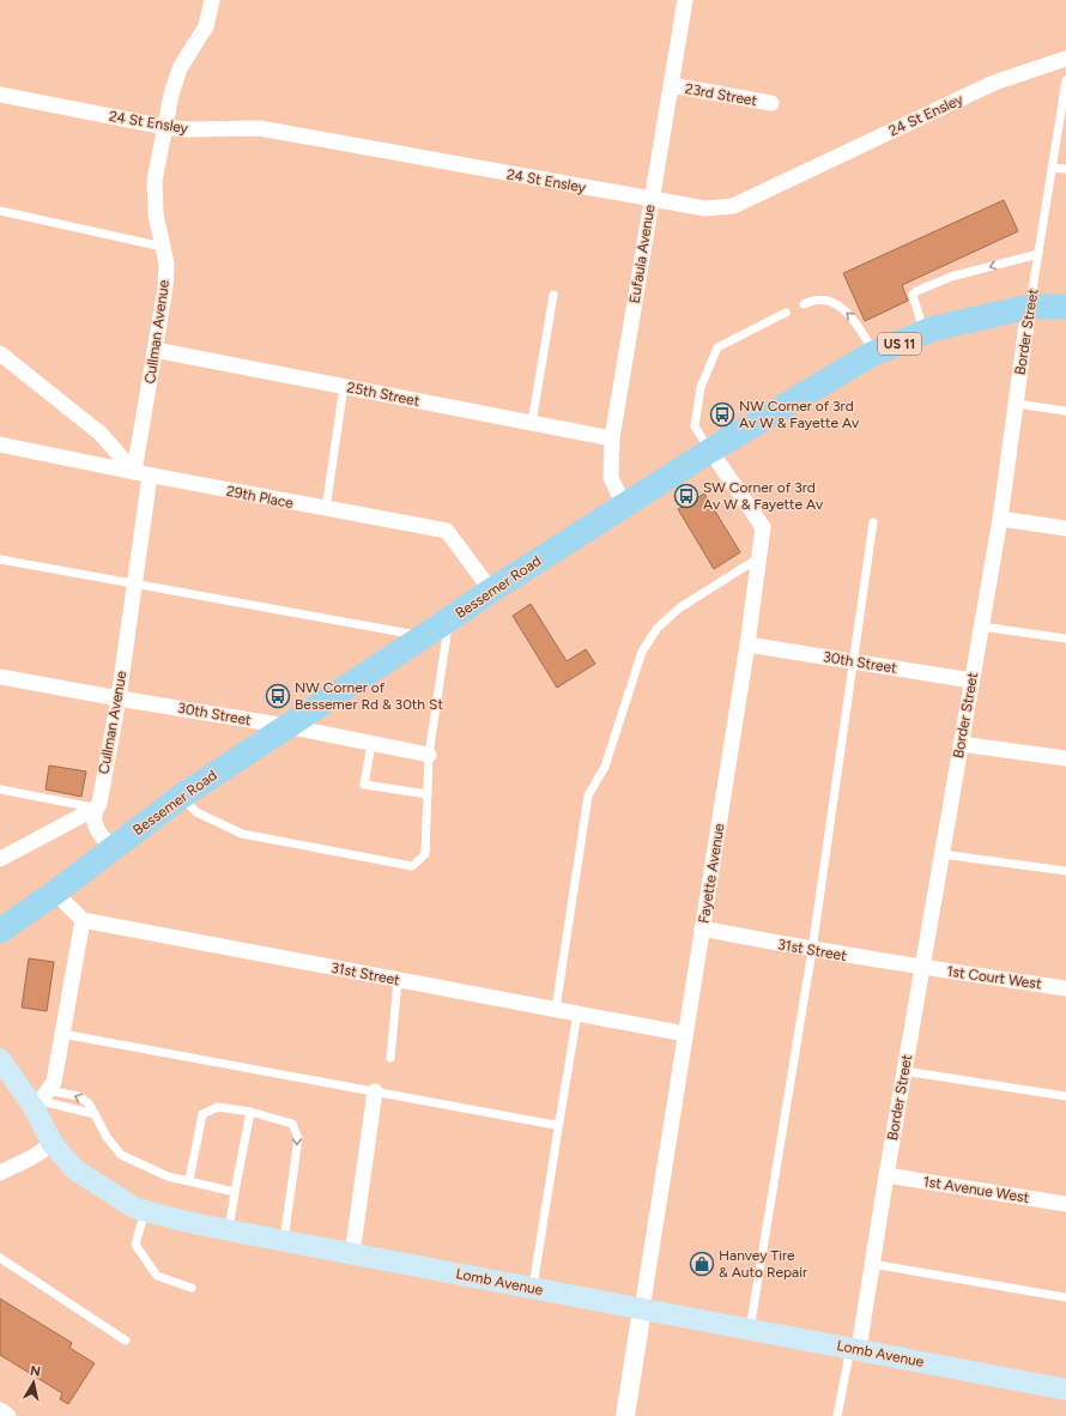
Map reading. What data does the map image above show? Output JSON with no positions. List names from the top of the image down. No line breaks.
{"streets":{"main road":["US 11","Bessemer Road","Lomb Avenue"],"street":["23rd Street","24 St Ensley","Eufaula Avenue","Cullman Avenue","Border Street","25th Street","29th Place","30th Street","Fayette Avenue","31st Street","1st Court West","1st Avenue West"]},"crossings":[["23rd Street","Eufaula Avenue"],["24 St Ensley","Eufaula Avenue"],["24 St Ensley","Cullman Avenue"],["Eufaula Avenue","25th Street"],["Eufaula Avenue","Bessemer Road"],["Cullman Avenue","25th Street"],["Cullman Avenue","29th Place"],["Cullman Avenue","Bessemer Road"],["Cullman Avenue","30th Street"],["Border Street","US 11"],["Border Street","Bessemer Road"],["Border Street","30th Street"],["Border Street","31st Street"],["Border Street","1st Court West"],["Border Street","1st Avenue West"],["Border Street","Lomb Avenue"],["US 11","Bessemer Road"],["29th Place","Bessemer Road"],["Bessemer Road","30th Street"],["Bessemer Road","Fayette Avenue"],["30th Street","Fayette Avenue"],["Fayette Avenue","31st Street"],["Fayette Avenue","Lomb Avenue"],["31st Street","1st Court West"]],"places":{"bus stop":["NW Corner of 3rd Av W & Fayette Av","SW Corner of 3rd Av W & Fayette Av","NW Corner of Bessemer Rd & 30th St"],"shop":["Hanvey Tire & Auto Repair"]},"north":"top"}
